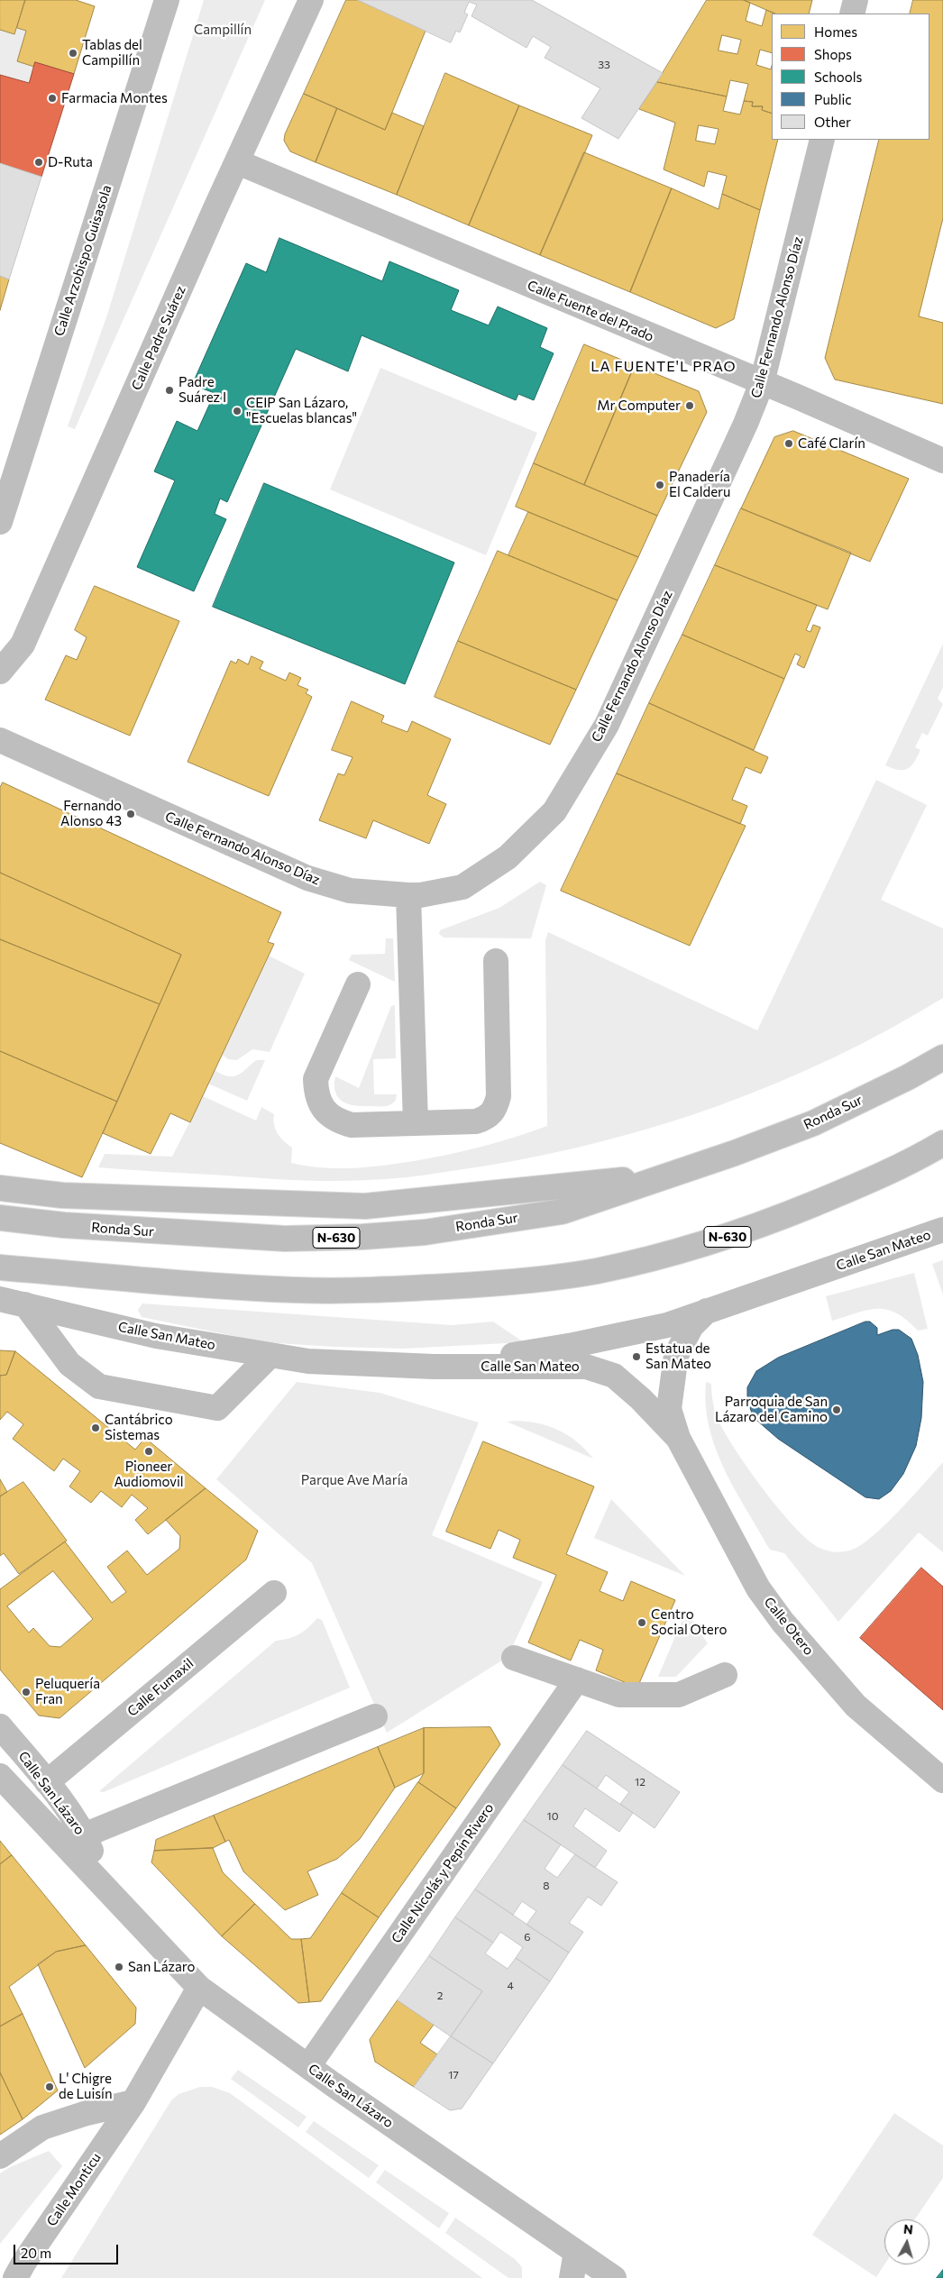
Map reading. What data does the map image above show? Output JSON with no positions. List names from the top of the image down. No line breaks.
{"streets":{"main road":["Calle Arzobispo Guisasola","Calle Fuente del Prado","Calle Fernando Alonso Díaz","Calle Padre Suárez","Ronda Sur","N-630","Calle San Mateo","Calle Otero","Calle Fumaxil","Calle San Lázaro","Calle Nicolás y Pepín Rivero","Calle Monticu"]},"crossings":[["Calle Fuente del Prado","Calle Fernando Alonso Díaz"],["Calle Fuente del Prado","Calle Padre Suárez"],["Calle San Mateo","Calle Otero"],["Calle Fumaxil","Calle San Lázaro"],["Calle San Lázaro","Calle Nicolás y Pepín Rivero"],["Calle San Lázaro","Calle Monticu"]],"districts":["LA FUENTE'L PRAO"],"parks":["Campillín","Parque Ave María"],"places":["Tablas del Campillín","Farmacia Montes","D-Ruta","Padre Suárez I","Mr Computer","CEIP San Lázaro, \"Escuelas blancas\"","Café Clarín","Panadería El Calderu","Fernando Alonso 43","Estatua de San Mateo","Parroquia de San Lázaro del Camino","Cantábrico Sistemas","Pioneer Audiomovil","Centro Social Otero","Peluquería Fran","San Lázaro","L' Chigre de Luisín"],"house_numbers":["33","12","10","8","6","4","2","17"],"legend":["Homes","Shops","Schools","Public","Other"],"scale_bar":"20 m","north":"top"}
